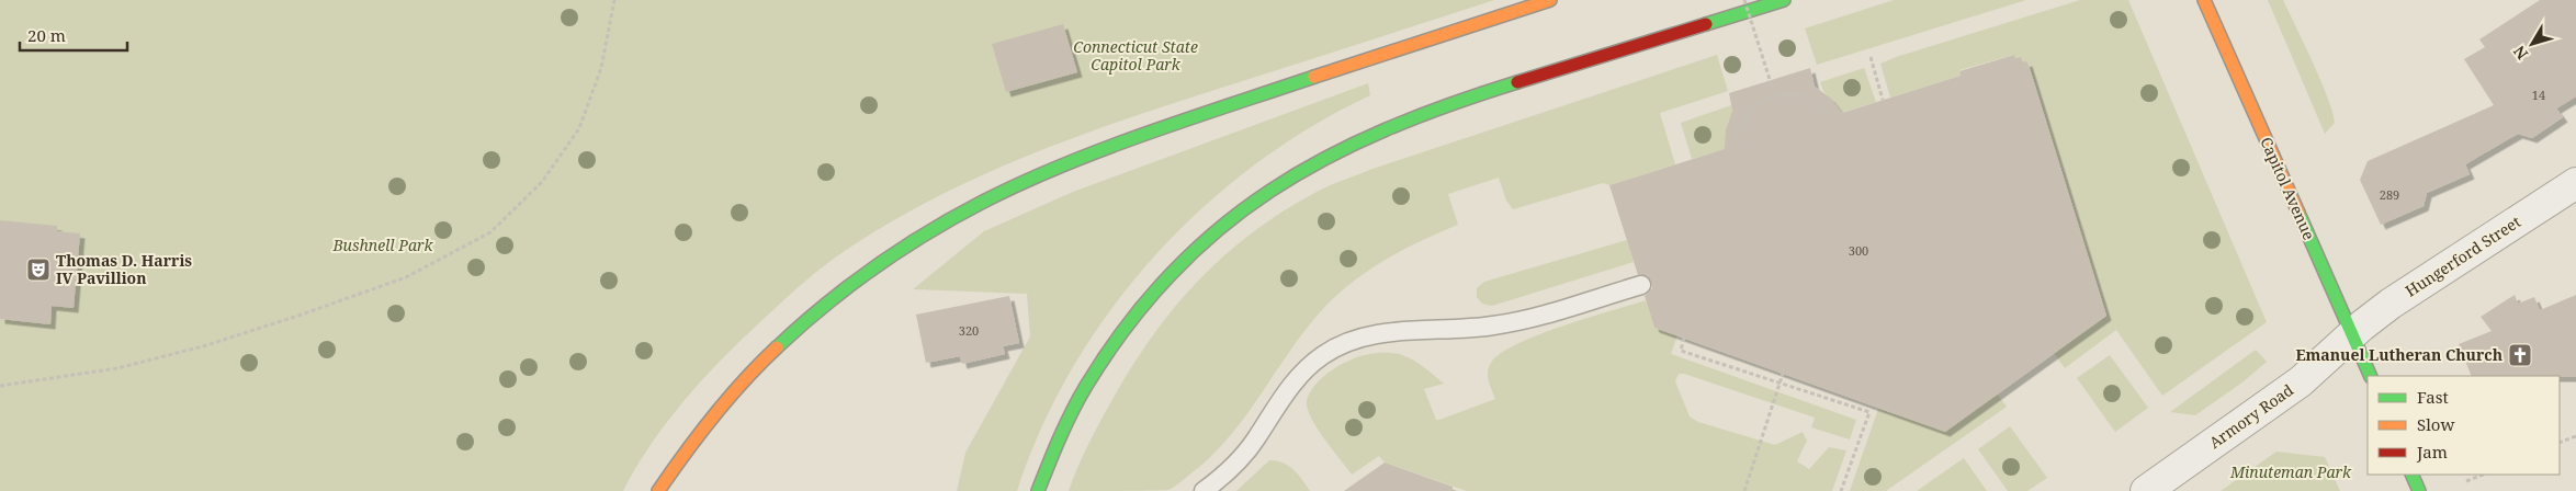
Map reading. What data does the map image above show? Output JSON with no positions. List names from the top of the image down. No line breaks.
{"streets":{"main road":["Capitol Avenue"],"street":["Hungerford Street","Armory Road"]},"crossings":[["Capitol Avenue","Hungerford Street"],["Capitol Avenue","Armory Road"],["Hungerford Street","Armory Road"]],"parks":["Connecticut State Capitol Park","Bushnell Park","Minuteman Park"],"places":{"theatre":["Thomas D. Harris IV Pavillion"],"church":["Emanuel Lutheran Church"]},"house_numbers":["14","289","300","320"],"legend":["Fast","Slow","Jam"],"scale_bar":"20 m","north":"bottom left"}
